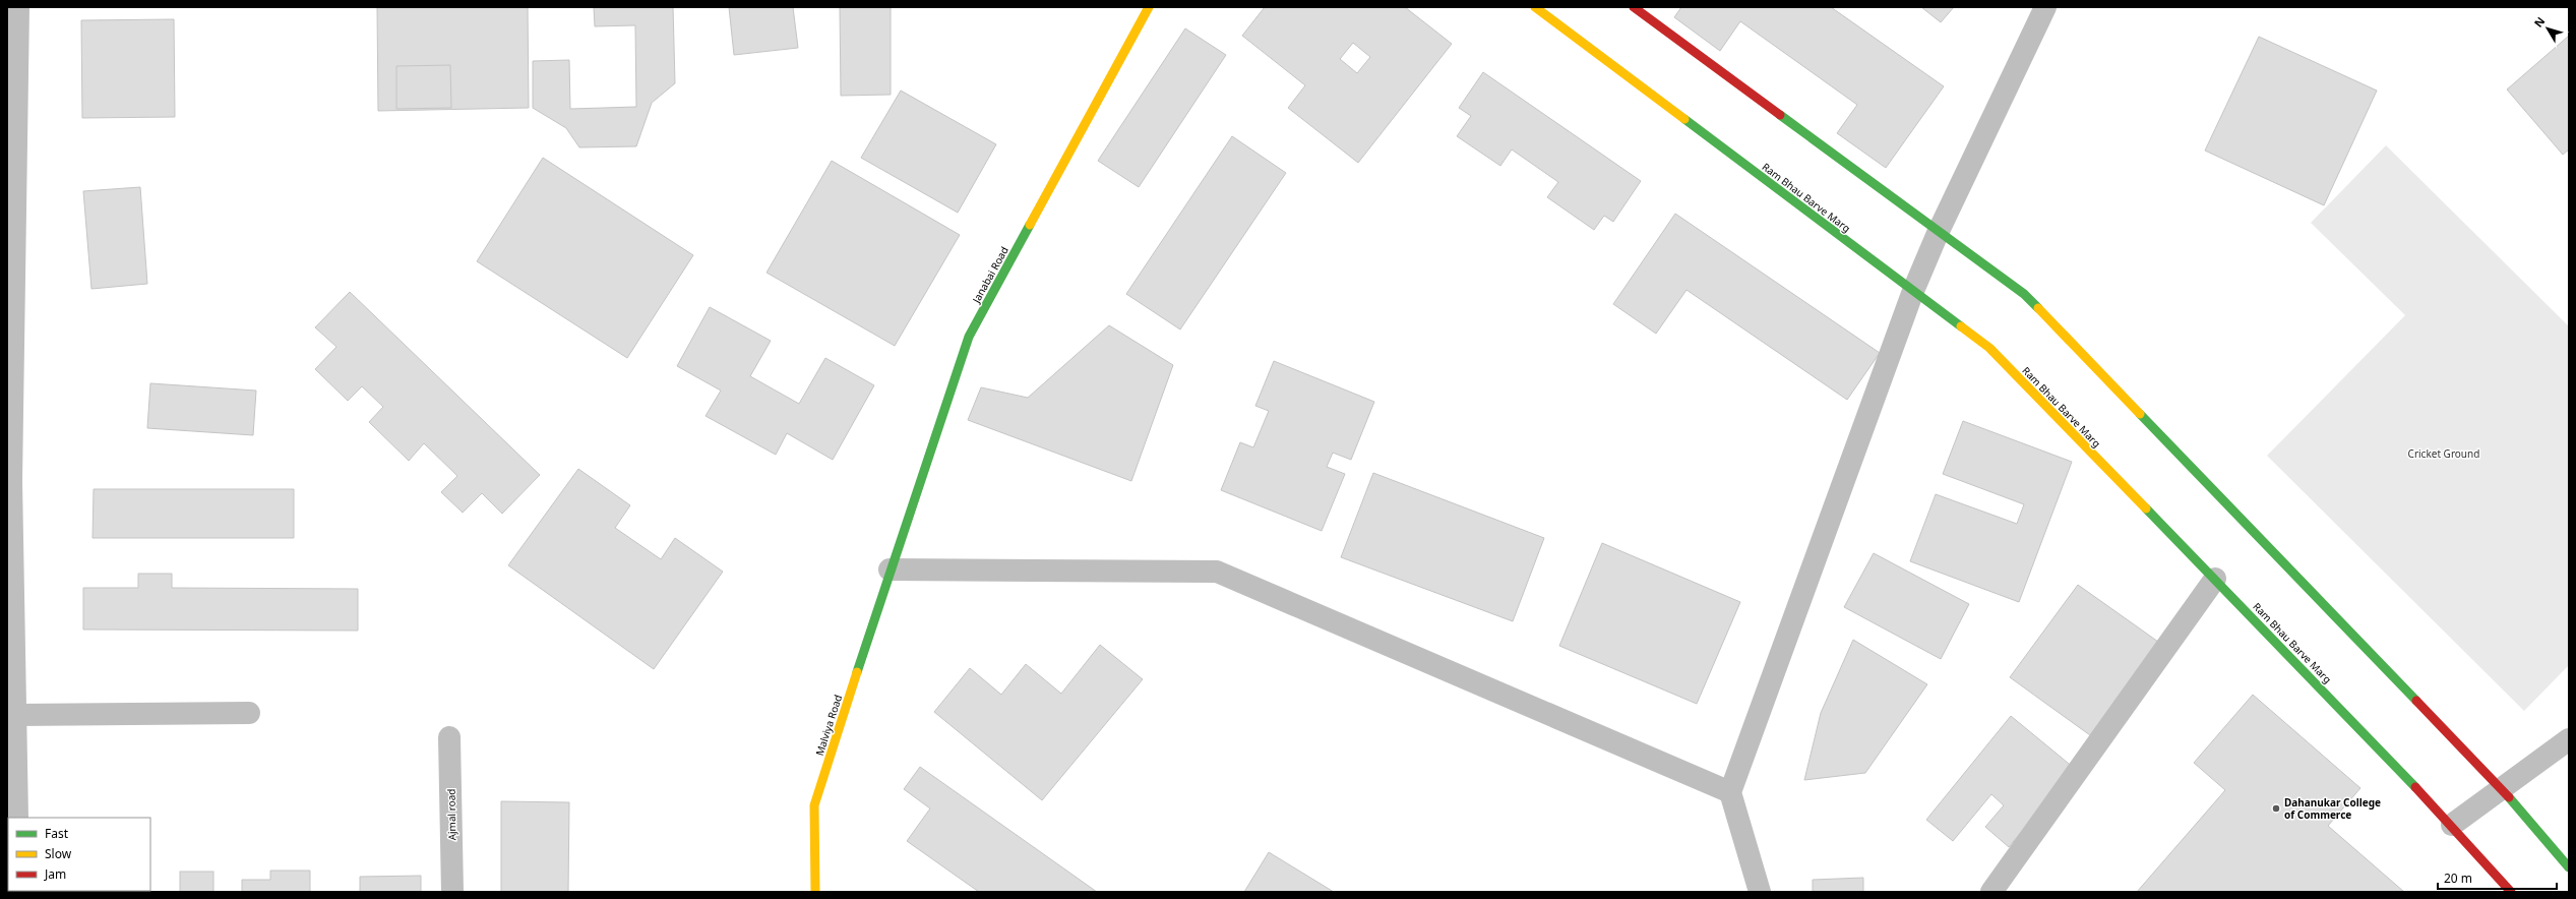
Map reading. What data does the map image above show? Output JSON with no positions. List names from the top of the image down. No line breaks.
{"streets":{"street":["Ram Bhau Barve Marg","Janabai Road","Malviya Road","Ajmal road"]},"crossings":[["Janabai Road","Malviya Road"]],"parks":["Cricket Ground"],"places":["Dahanukar College of Commerce"],"legend":["Fast","Slow","Jam"],"scale_bar":"20 m","north":"top left"}
